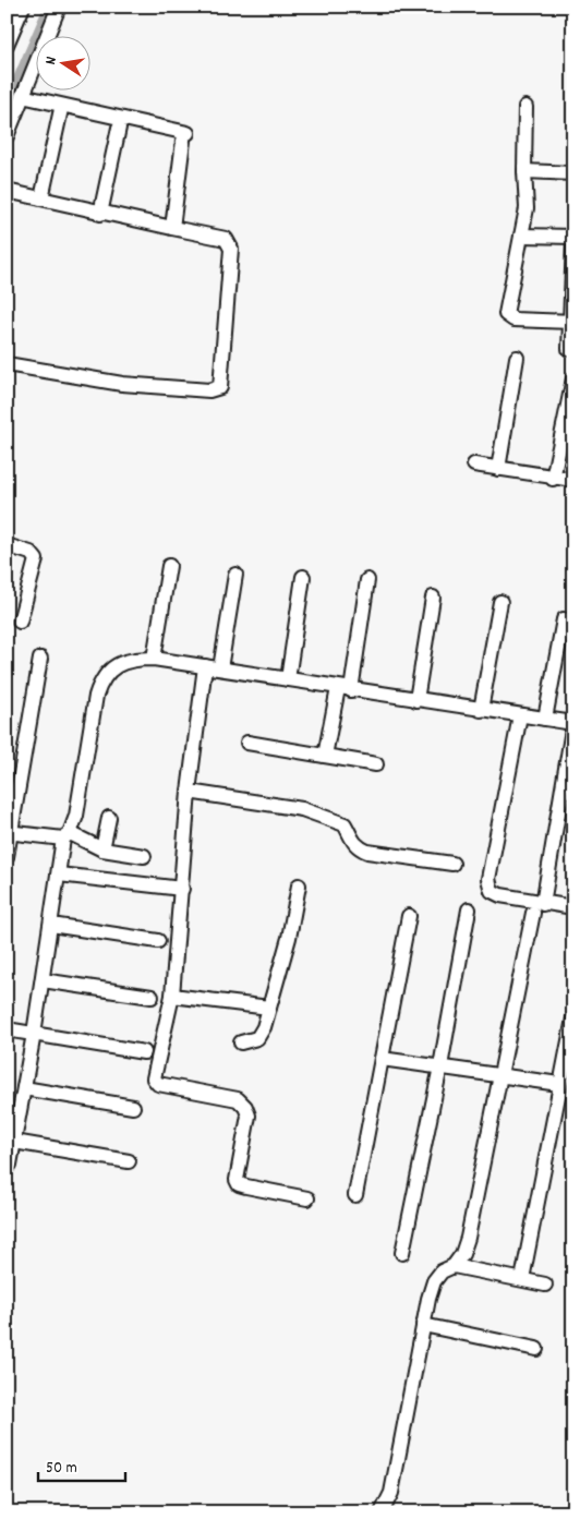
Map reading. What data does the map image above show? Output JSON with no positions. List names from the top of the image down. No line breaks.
{"scale_bar":"50 m","north":"left"}
